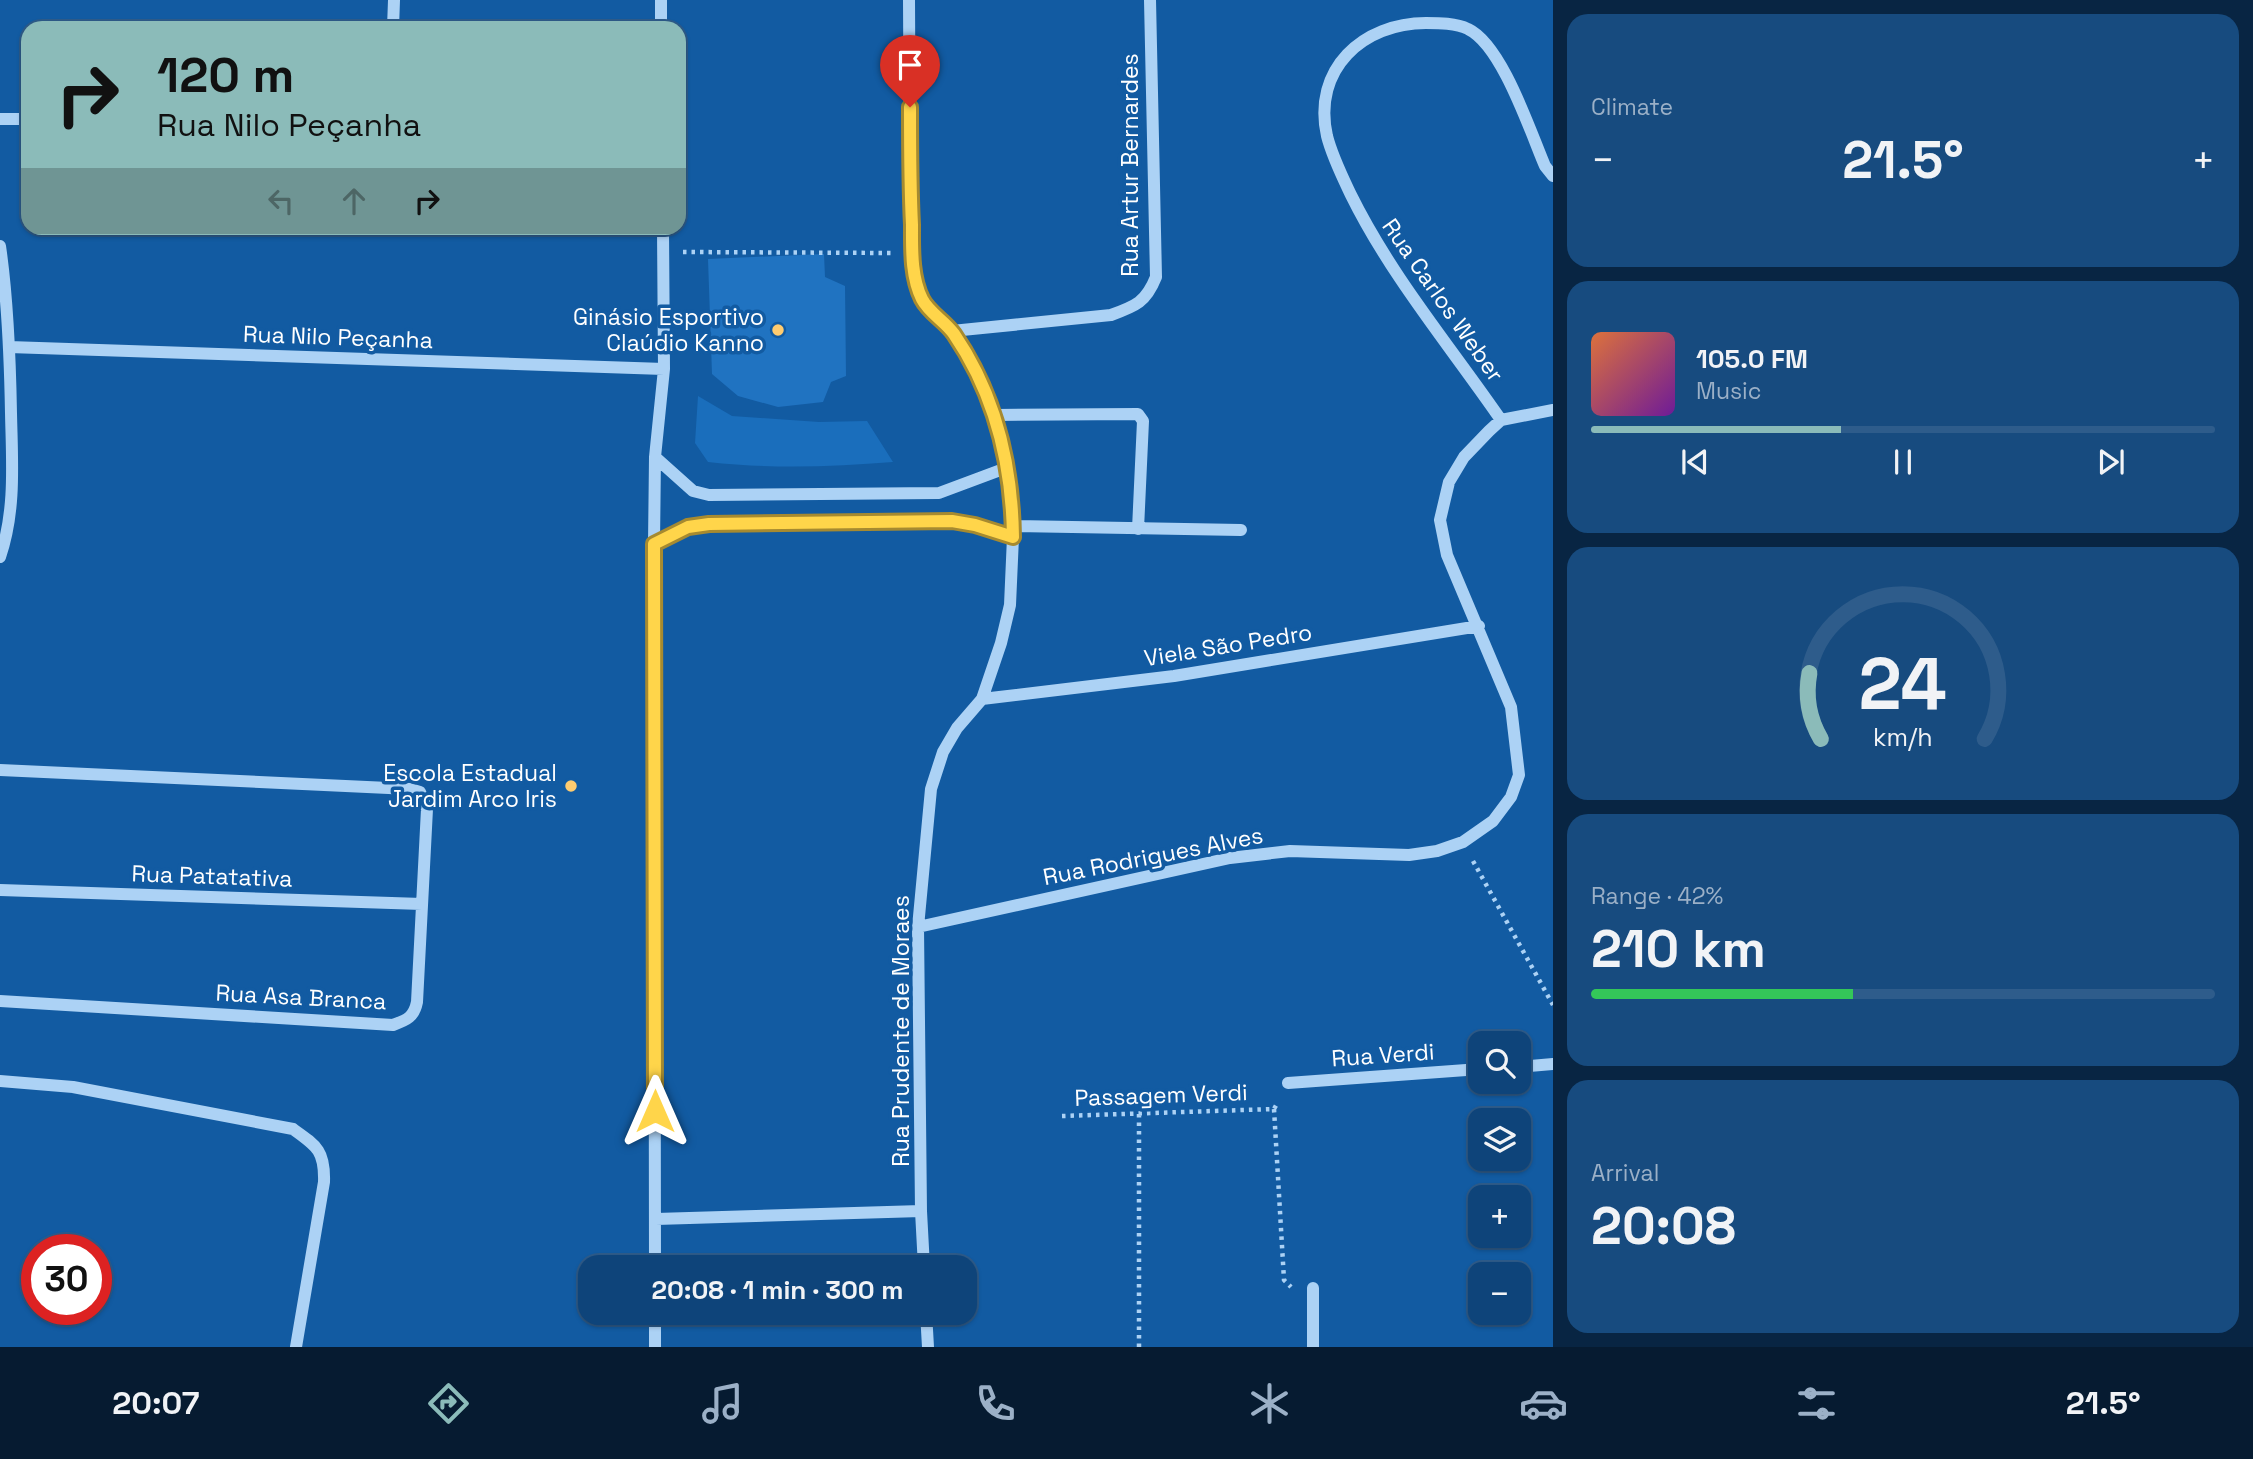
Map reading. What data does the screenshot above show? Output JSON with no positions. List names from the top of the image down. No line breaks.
{"streets":{"street":["Rua Artur Bernardes","Rua Carlos Weber","Rua Nilo Peçanha","Viela São Pedro","Rua Rodrigues Alves","Rua Patatativa","Rua Asa Branca","Rua Prudente de Moraes","Rua Verdi"],"path":["Passagem Verdi"]},"crossings":[["Rua Artur Bernardes","Rua Prudente de Moraes"],["Rua Carlos Weber","Rua Rodrigues Alves"],["Viela São Pedro","Rua Rodrigues Alves"],["Viela São Pedro","Rua Prudente de Moraes"],["Rua Rodrigues Alves","Rua Prudente de Moraes"],["Rua Patatativa","Rua Asa Branca"],["Rua Verdi","Passagem Verdi"]],"places":["Ginásio Esportivo Claúdio Kanno","Escola Estadual Jardim Arco Iris"],"page":{"tile":["Climate",["Range · 42%","210 km"],["Arrival","20:08"]],"turn":["120 m","Rua Nilo Peçanha"],"heat":["−","21.5°","+"],"song":["105.0 FM","Music"],"map_buttons":["+","−"],"limit":"30","trip":"20:08 · 1 min · 300 m","tabs":["20:07","21.5°"],"gauge":["24","km/h"]}}
